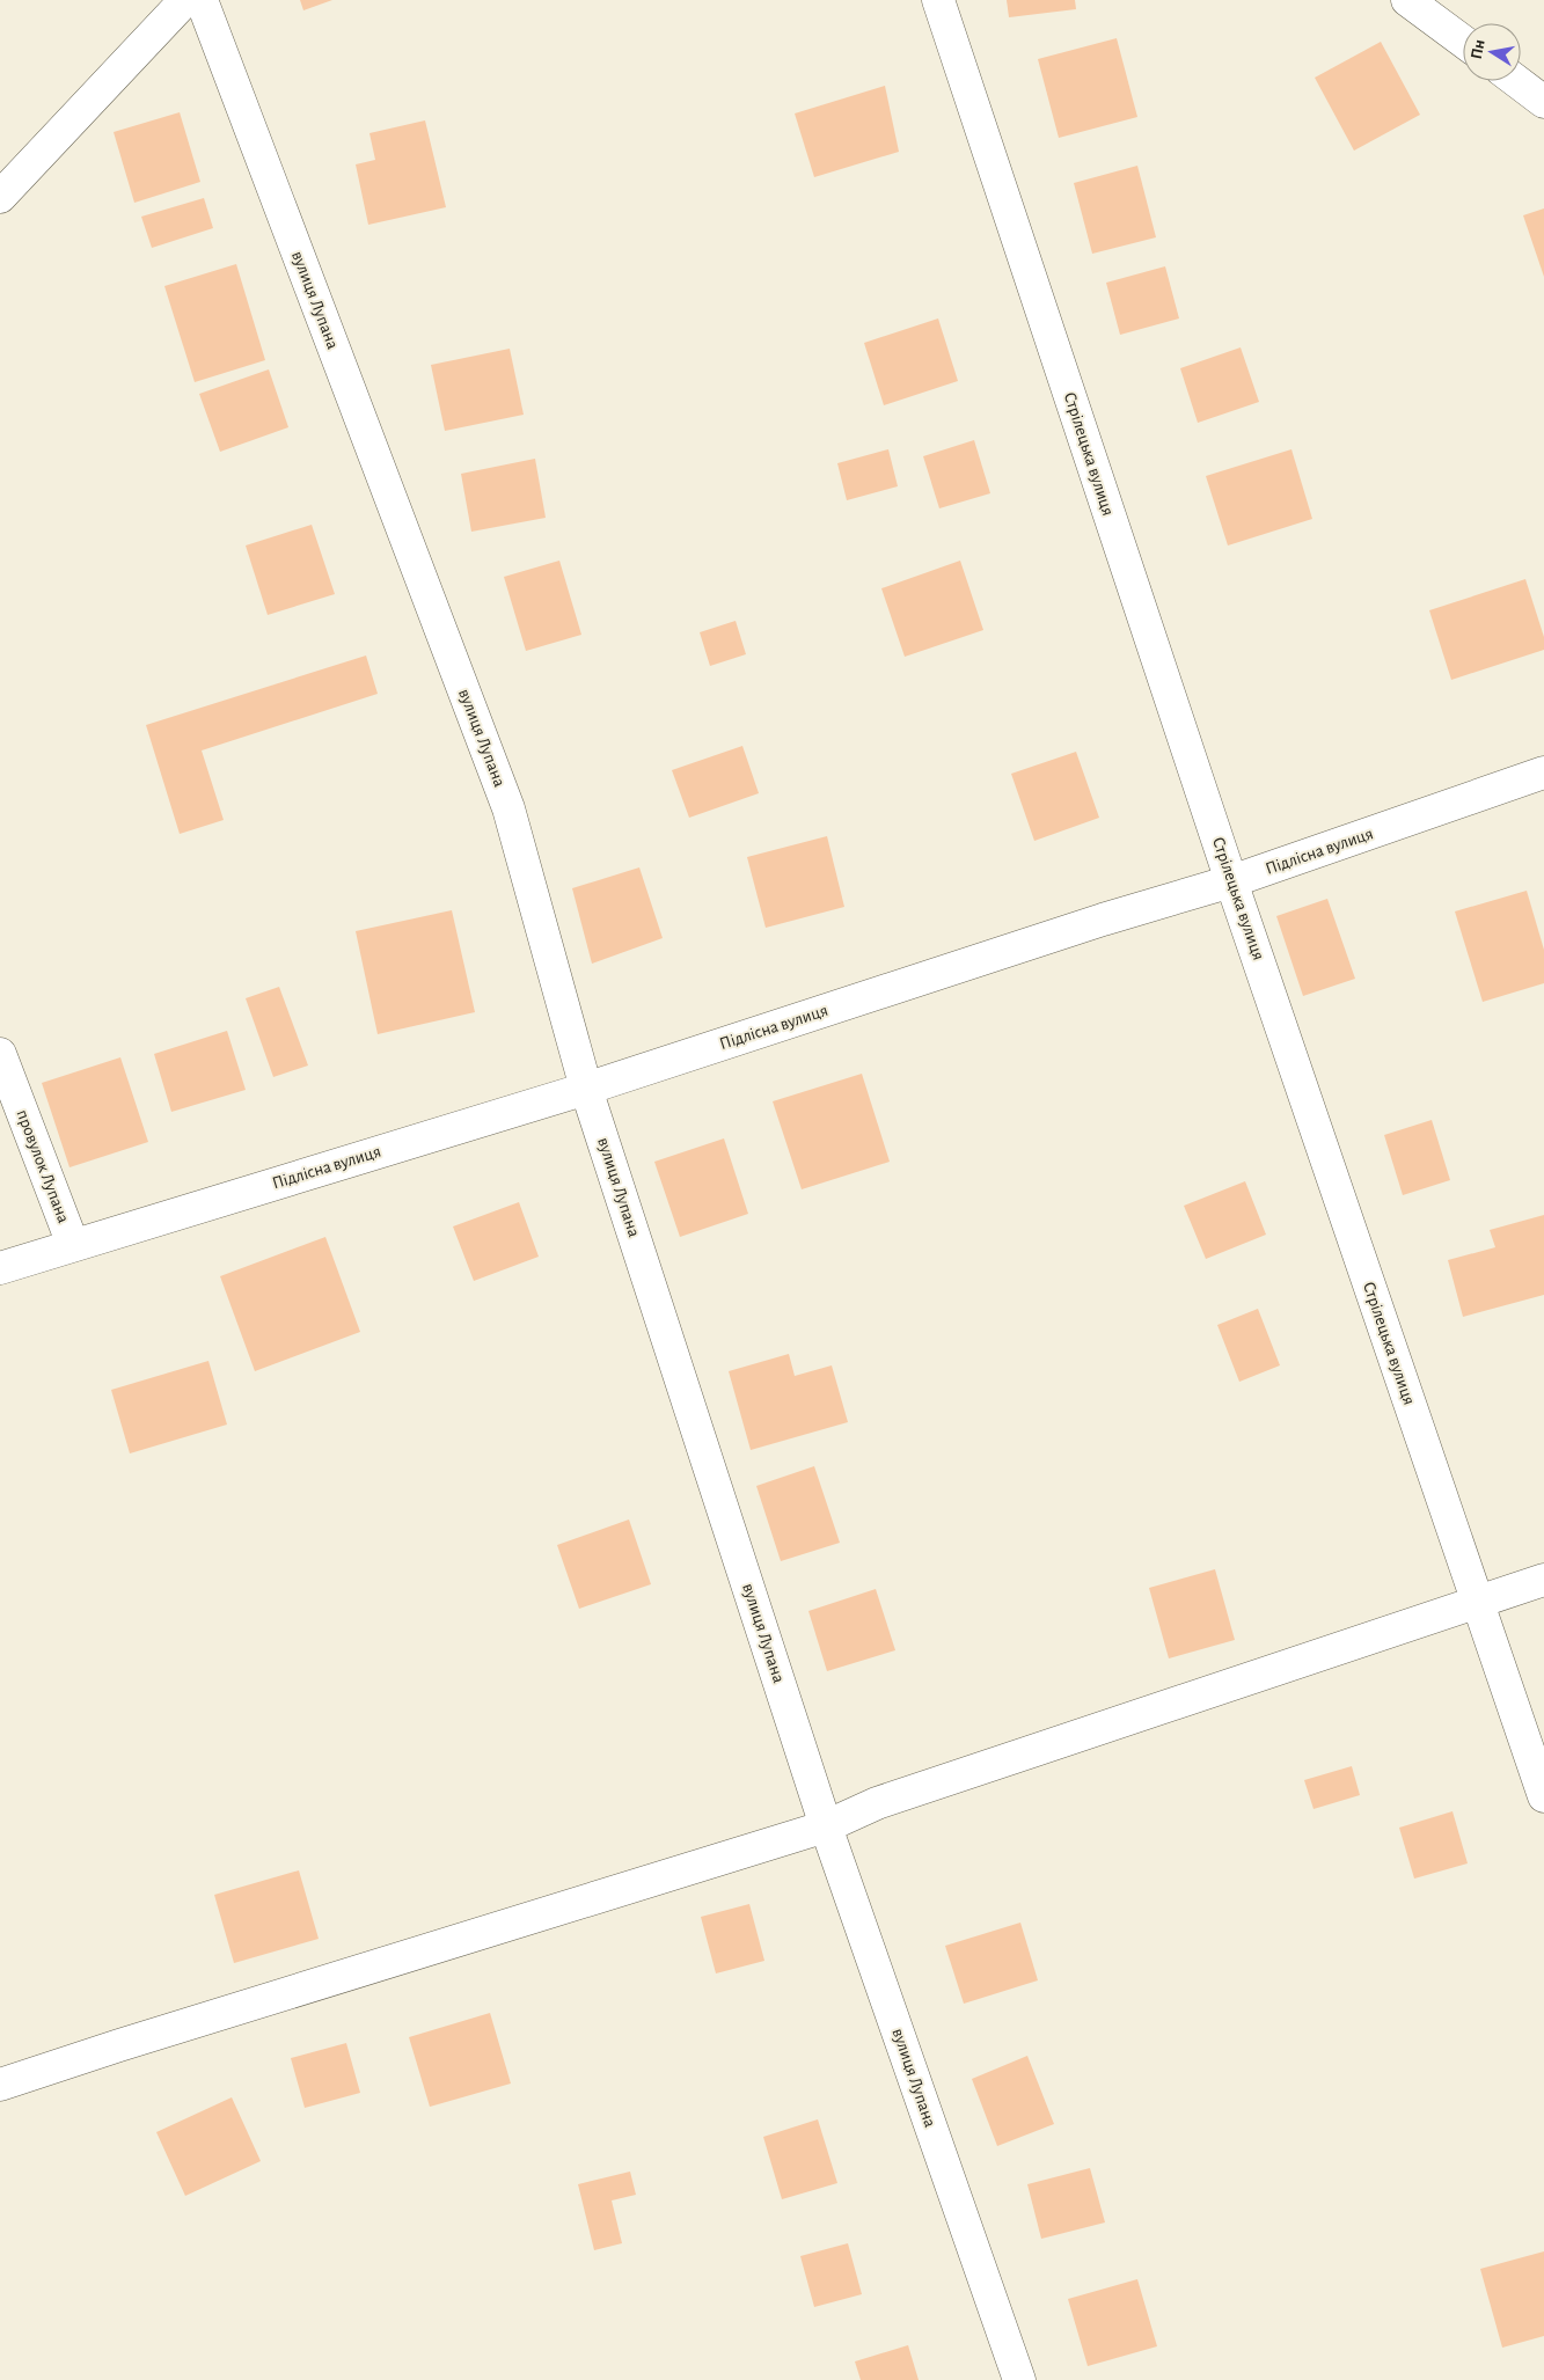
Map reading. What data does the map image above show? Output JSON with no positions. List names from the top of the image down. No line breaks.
{"streets":{"street":["вулиця Лупана","Стрілецька вулиця","Підлісна вулиця","провулок Лупана"]},"crossings":[["вулиця Лупана","Підлісна вулиця"],["Стрілецька вулиця","Підлісна вулиця"],["Підлісна вулиця","провулок Лупана"]],"north":"left"}
